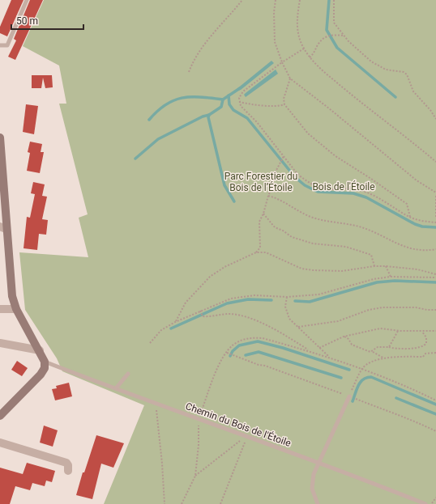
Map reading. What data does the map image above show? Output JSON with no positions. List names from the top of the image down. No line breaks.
{"streets":{"lane":["Chemin du Bois de l'Étoile"]},"parks":["Parc Forestier du Bois de l’Étoile","Bois de l'Étoile"],"scale_bar":"50 m"}
